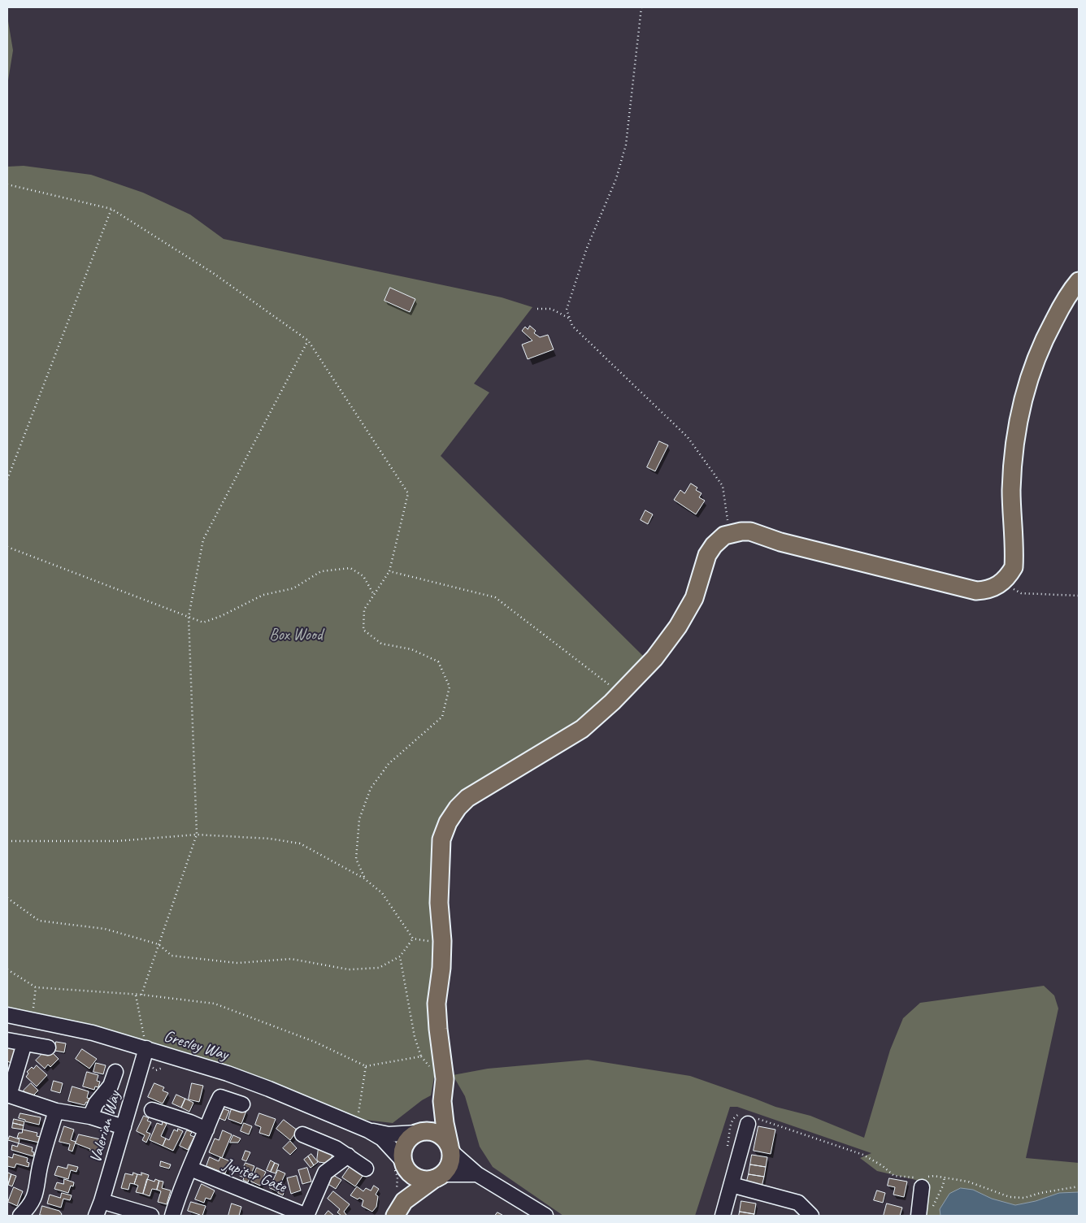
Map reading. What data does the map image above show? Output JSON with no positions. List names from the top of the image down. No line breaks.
{"streets":{"street":["Gresley Way","Valerian Way","Jupiter Gate"]},"crossings":[["Gresley Way","Valerian Way"]],"parks":["Box Wood"]}
